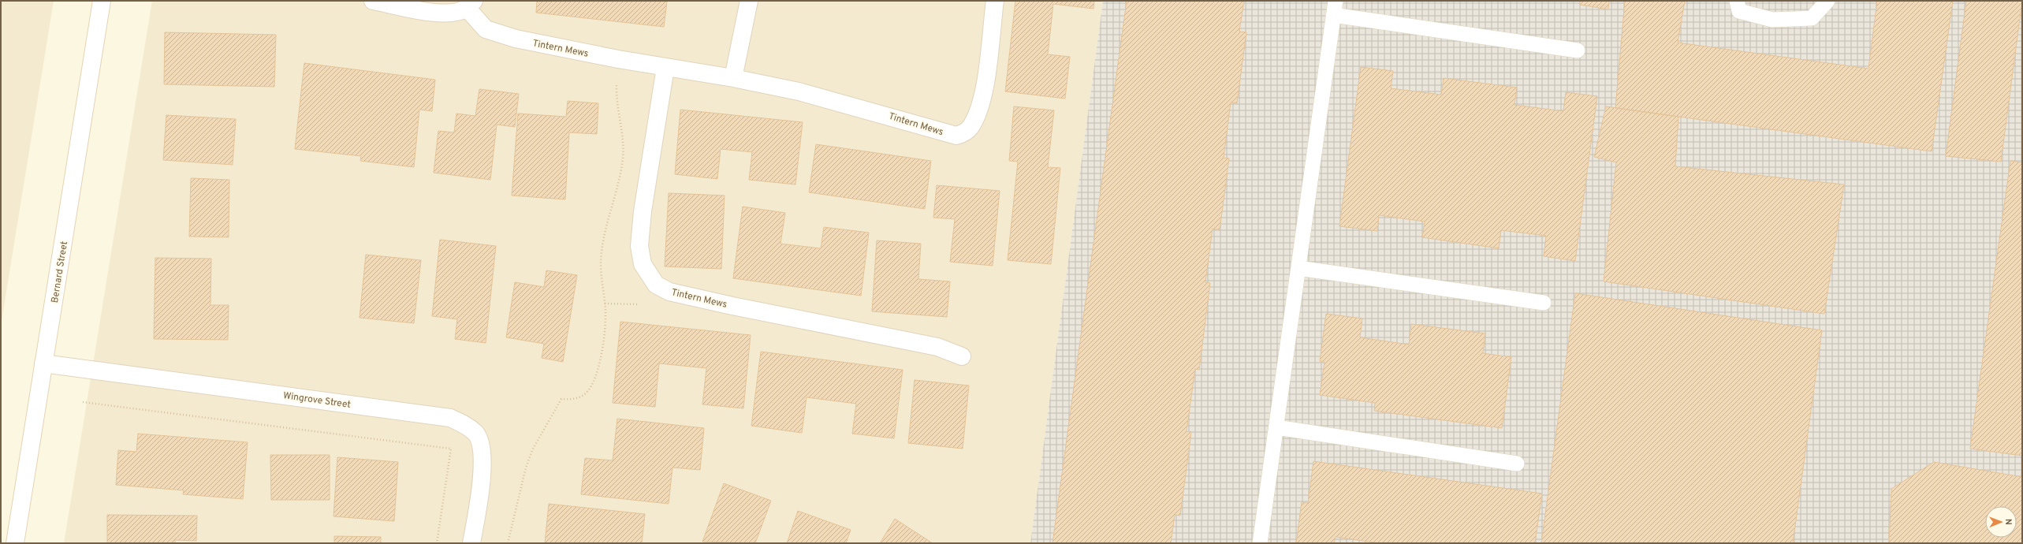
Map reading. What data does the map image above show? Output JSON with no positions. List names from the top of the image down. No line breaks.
{"streets":{"street":["Tintern Mews","Bernard Street","Wingrove Street"]},"crossings":[["Bernard Street","Wingrove Street"]],"north":"right"}
